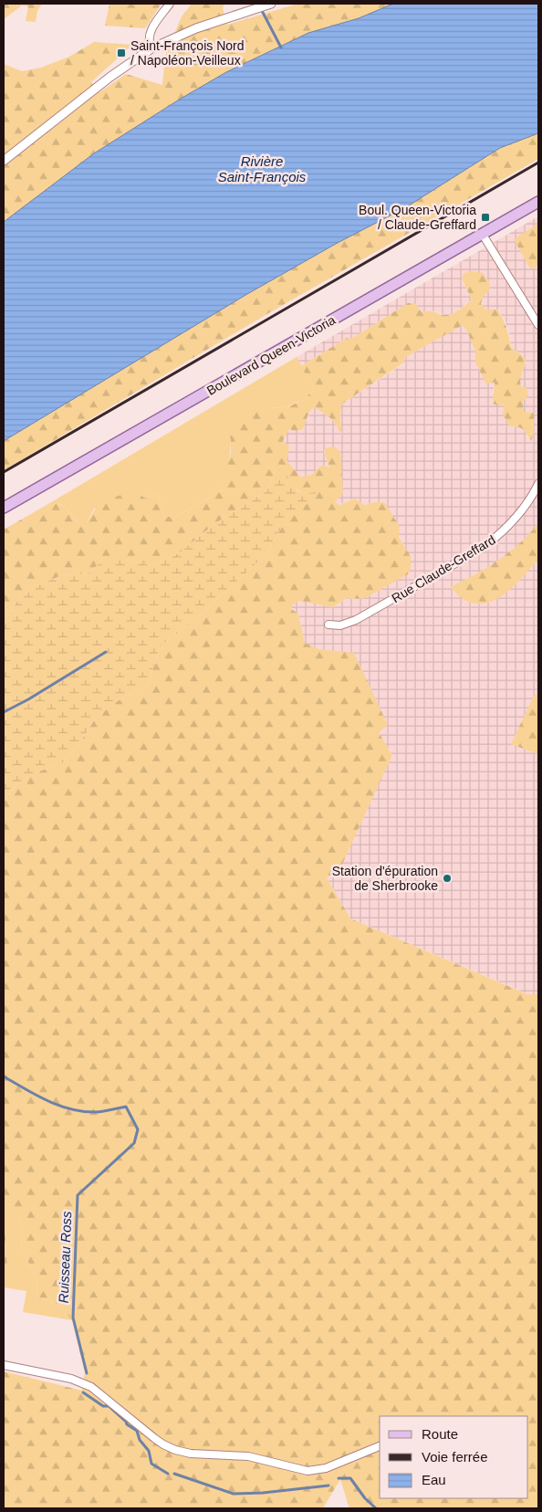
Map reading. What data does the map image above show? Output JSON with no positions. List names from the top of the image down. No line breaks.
{"streets":{"main road":["Boulevard Queen-Victoria"],"street":["Rue Claude-Greffard"]},"water":["Rivière Saint-François","Ruisseau Ross"],"places":{"transit":["Saint-François Nord / Napoléon-Veilleux","Boul. Queen-Victoria / Claude-Greffard"],"other":["Station d'épuration de Sherbrooke"]},"legend":["Route","Voie ferrée","Eau"]}
